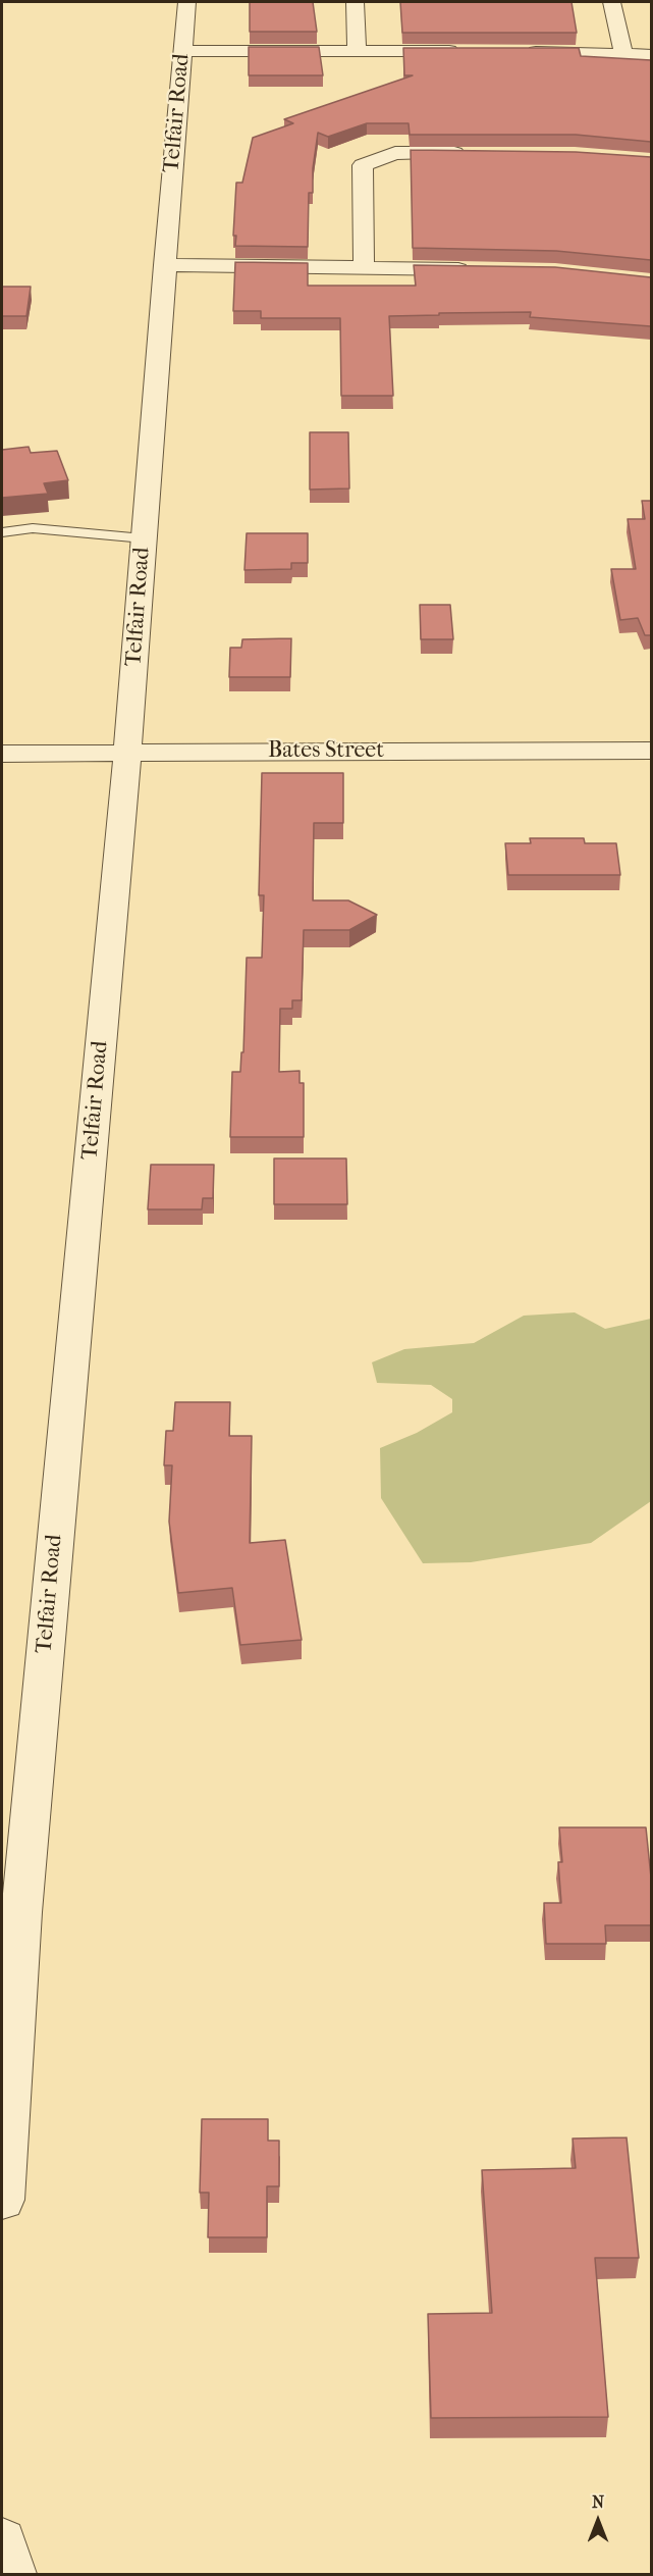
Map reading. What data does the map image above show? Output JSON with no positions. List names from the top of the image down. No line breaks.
{"streets":{"street":["Telfair Road","Bates Street"]},"crossings":[["Telfair Road","Bates Street"]],"north":"top"}
